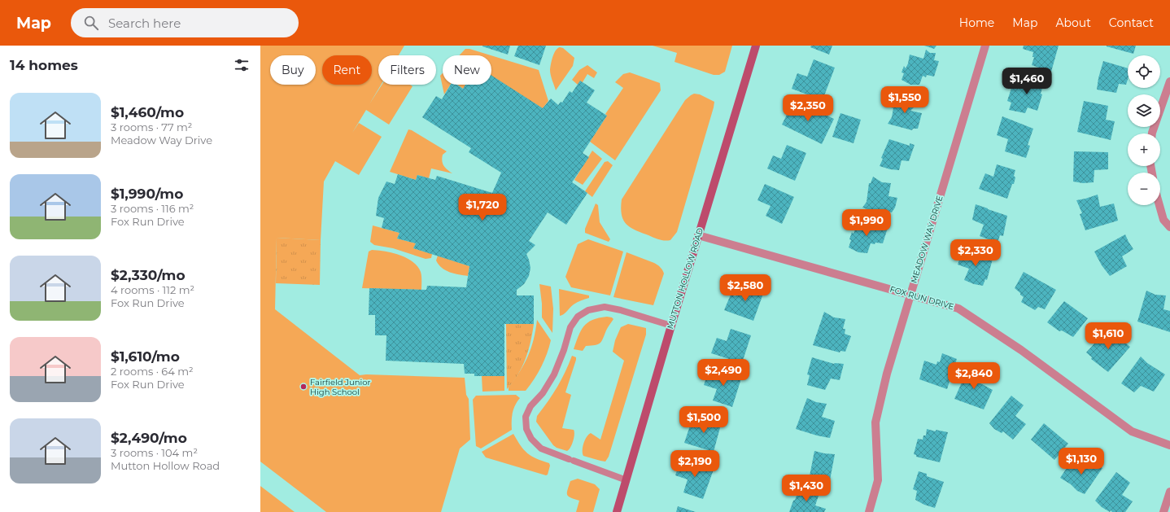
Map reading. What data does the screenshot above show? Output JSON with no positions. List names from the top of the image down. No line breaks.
{"streets":{"street":["MEADOW WAY DRIVE","MUTTON HOLLOW ROAD","FOX RUN DRIVE"]},"crossings":[["MEADOW WAY DRIVE","FOX RUN DRIVE"],["MUTTON HOLLOW ROAD","FOX RUN DRIVE"]],"places":["Fairfield Junior High School"],"page":{"header":"Map","search":"Search here","nav":["Home","Map","About","Contact"],"heading":"14 homes","map_buttons":["+","−"],"chip":["Buy","Rent","Filters","New"],"price":["$1,460","$1,550","$2,350","$1,720","$1,990","$2,330","$2,580","$1,610","$2,490","$2,840","$1,500","$1,130","$2,190","$1,430"],"list":[{"name":"$1,460/mo","note":"3 rooms · 77 m² · Meadow Way Drive"},{"name":"$1,990/mo","note":"3 rooms · 116 m² · Fox Run Drive"},{"name":"$2,330/mo","note":"4 rooms · 112 m² · Fox Run Drive"},{"name":"$1,610/mo","note":"2 rooms · 64 m² · Fox Run Drive"},{"name":"$2,490/mo","note":"3 rooms · 104 m² · Mutton Hollow Road"}]}}
